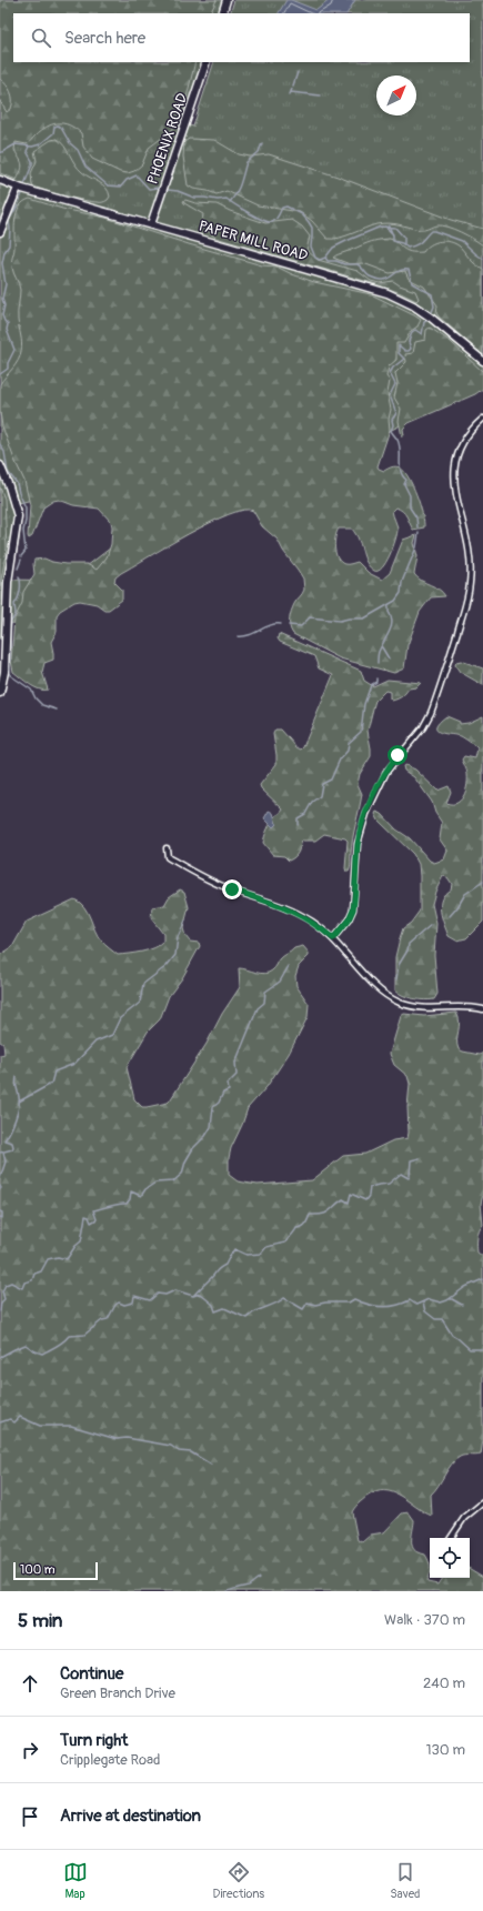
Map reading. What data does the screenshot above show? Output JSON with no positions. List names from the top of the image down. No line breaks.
{"streets":{"main road":["PHOENIX ROAD","PAPER MILL ROAD"]},"crossings":[["PHOENIX ROAD","PAPER MILL ROAD"]],"scale_bar":"100 m","north":"top right","page":{"search":"Search here","scale":"100 m","heading":["5 min","Walk · 370 m"],"list":[["Continue","Green Branch Drive","240 m"],["Turn right","Cripplegate Road","130 m"],"Arrive at destination"],"nav":["Map","Directions","Saved"]}}
